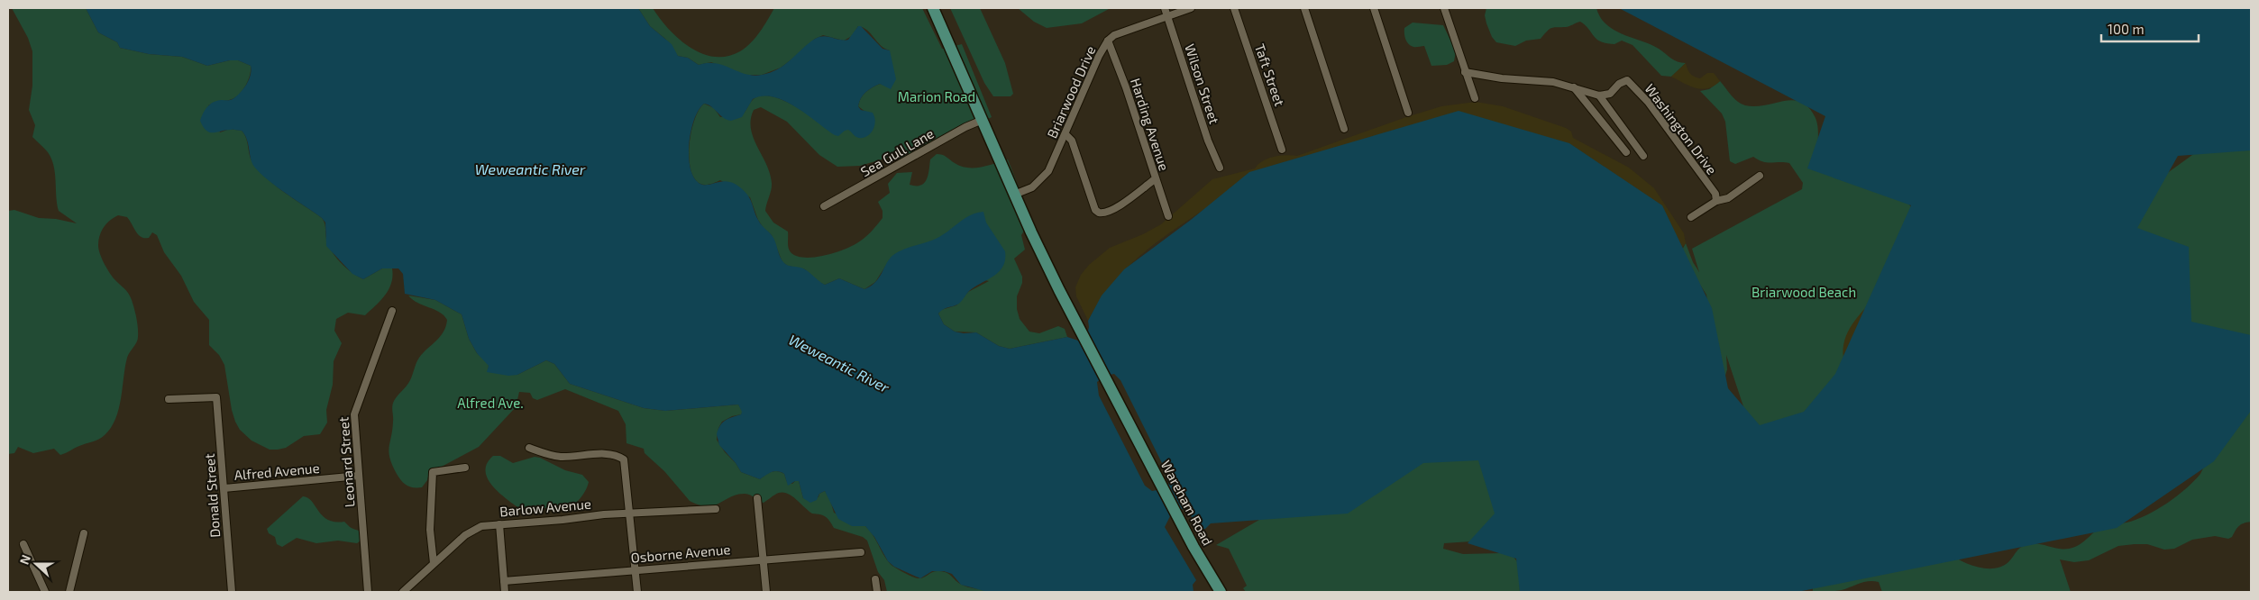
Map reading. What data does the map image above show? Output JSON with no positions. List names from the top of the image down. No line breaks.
{"streets":{"main road":["Wareham Road"],"street":["Taft Street","Wilson Street","Briarwood Drive","Harding Avenue","Washington Drive","Sea Gull Lane","Leonard Street","Alfred Avenue","Donald Street","Barlow Avenue","Osborne Avenue"]},"crossings":[["Wilson Street","Briarwood Drive"],["Briarwood Drive","Harding Avenue"],["Briarwood Drive","Wareham Road"],["Leonard Street","Alfred Avenue"],["Alfred Avenue","Donald Street"]],"water":["Weweantic River"],"parks":["Marion Road","Briarwood Beach","Alfred Ave."],"scale_bar":"100 m","north":"left"}
